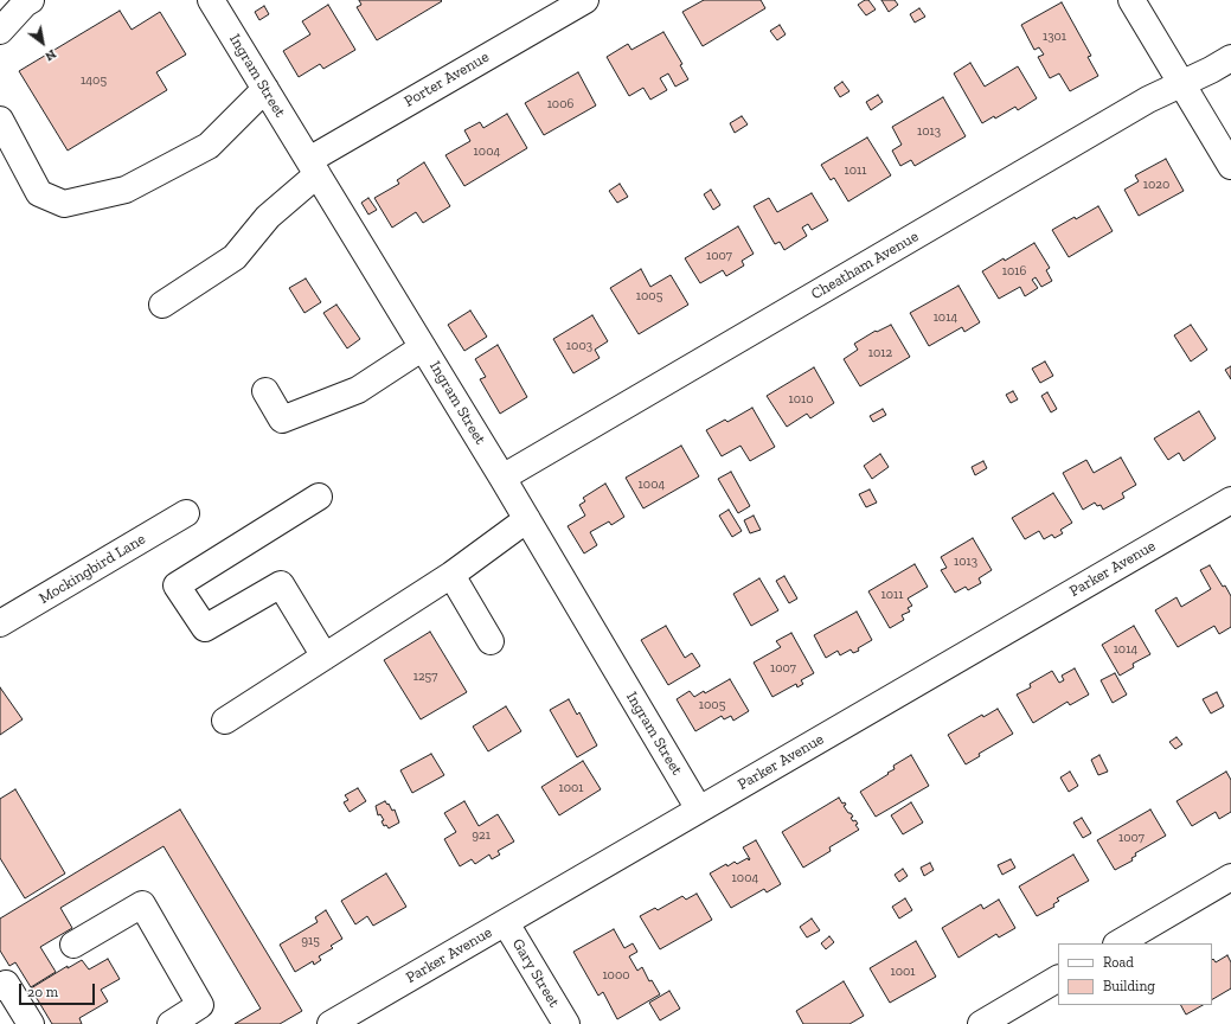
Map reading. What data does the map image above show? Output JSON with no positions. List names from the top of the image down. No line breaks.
{"streets":{"street":["Ingram Street","Porter Avenue","Cheatham Avenue","Mockingbird Lane","Parker Avenue","Gary Street"]},"crossings":[["Ingram Street","Porter Avenue"],["Ingram Street","Cheatham Avenue"],["Ingram Street","Parker Avenue"],["Parker Avenue","Gary Street"]],"house_numbers":["1301","1405","1006","1013","1004","1011","1020","1007","1016","1005","1014","1003","1012","1010","1004","1013","1011","1014","1007","1257","1005","1001","921","1007","1004","915","1001","1000"],"legend":["Road","Building"],"scale_bar":"20 m","north":"bottom right"}
